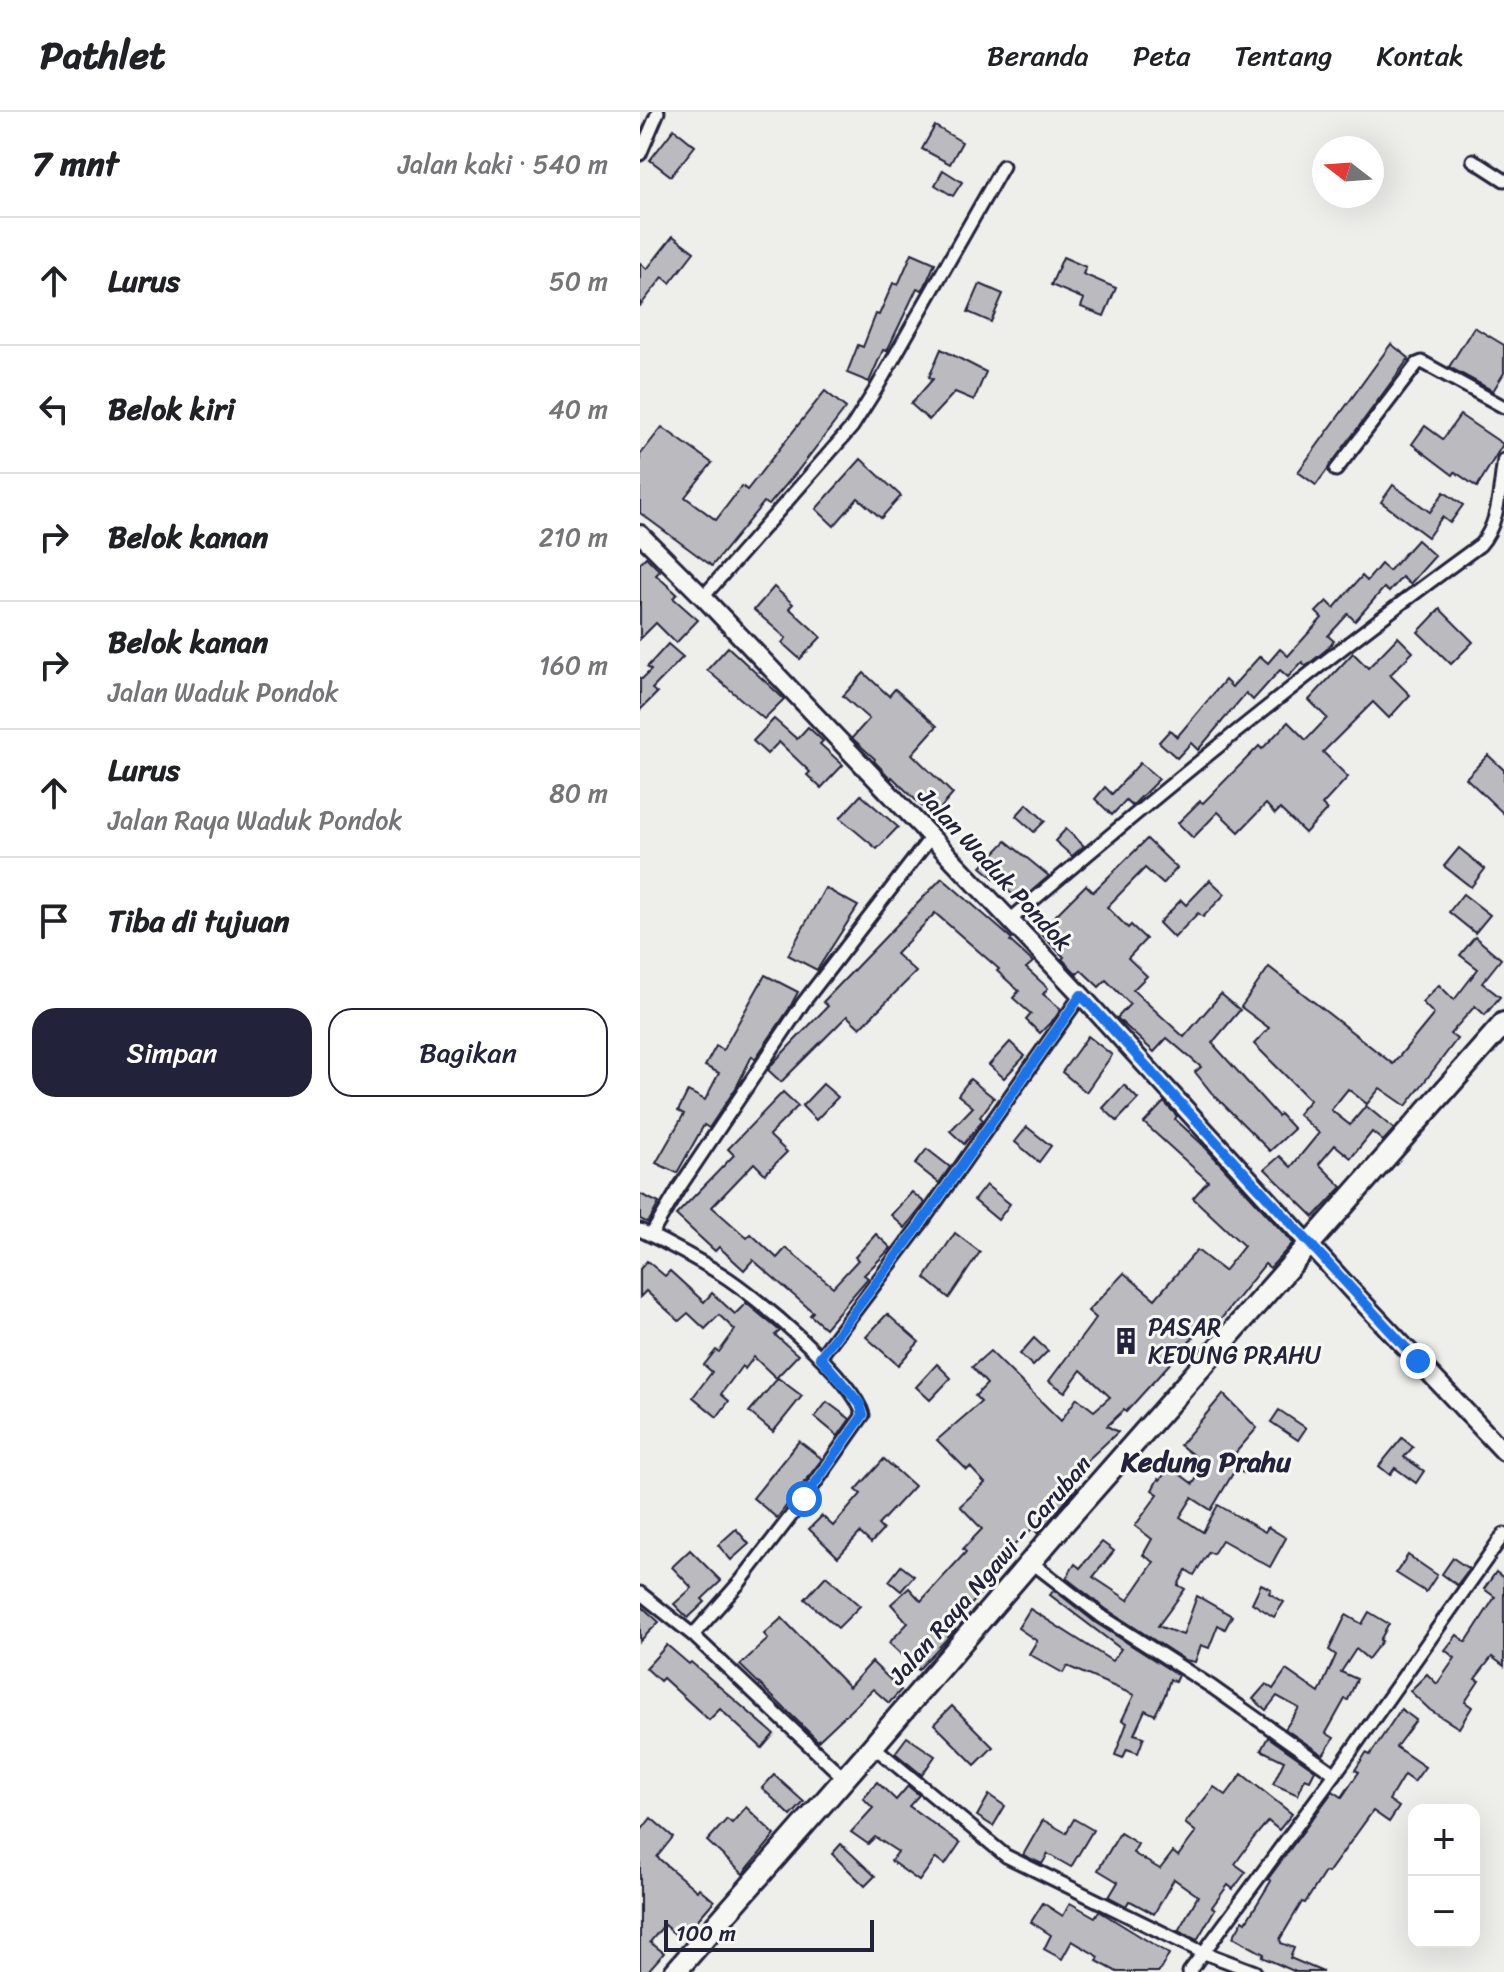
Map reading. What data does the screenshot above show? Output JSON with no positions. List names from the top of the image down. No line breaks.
{"streets":{"highway":["Jalan Raya Ngawi - Caruban"],"street":["Jalan Waduk Pondok"]},"crossings":[["Jalan Waduk Pondok","Jalan Raya Ngawi - Caruban"]],"districts":["Kedung Prahu"],"places":{"building":["PASAR KEDUNG PRAHU"]},"scale_bar":"100 m","north":"left","page":{"header":"Pathlet","nav":["Beranda","Peta","Tentang","Kontak"],"heading":["7 mnt","Jalan kaki · 540 m"],"list":[["Lurus","50 m"],["Belok kiri","40 m"],["Belok kanan","210 m"],["Belok kanan","Jalan Waduk Pondok","160 m"],["Lurus","Jalan Raya Waduk Pondok","80 m"],"Tiba di tujuan"],"buttons":["Simpan","Bagikan"],"map_buttons":["+","−"],"scale":"100 m"}}
